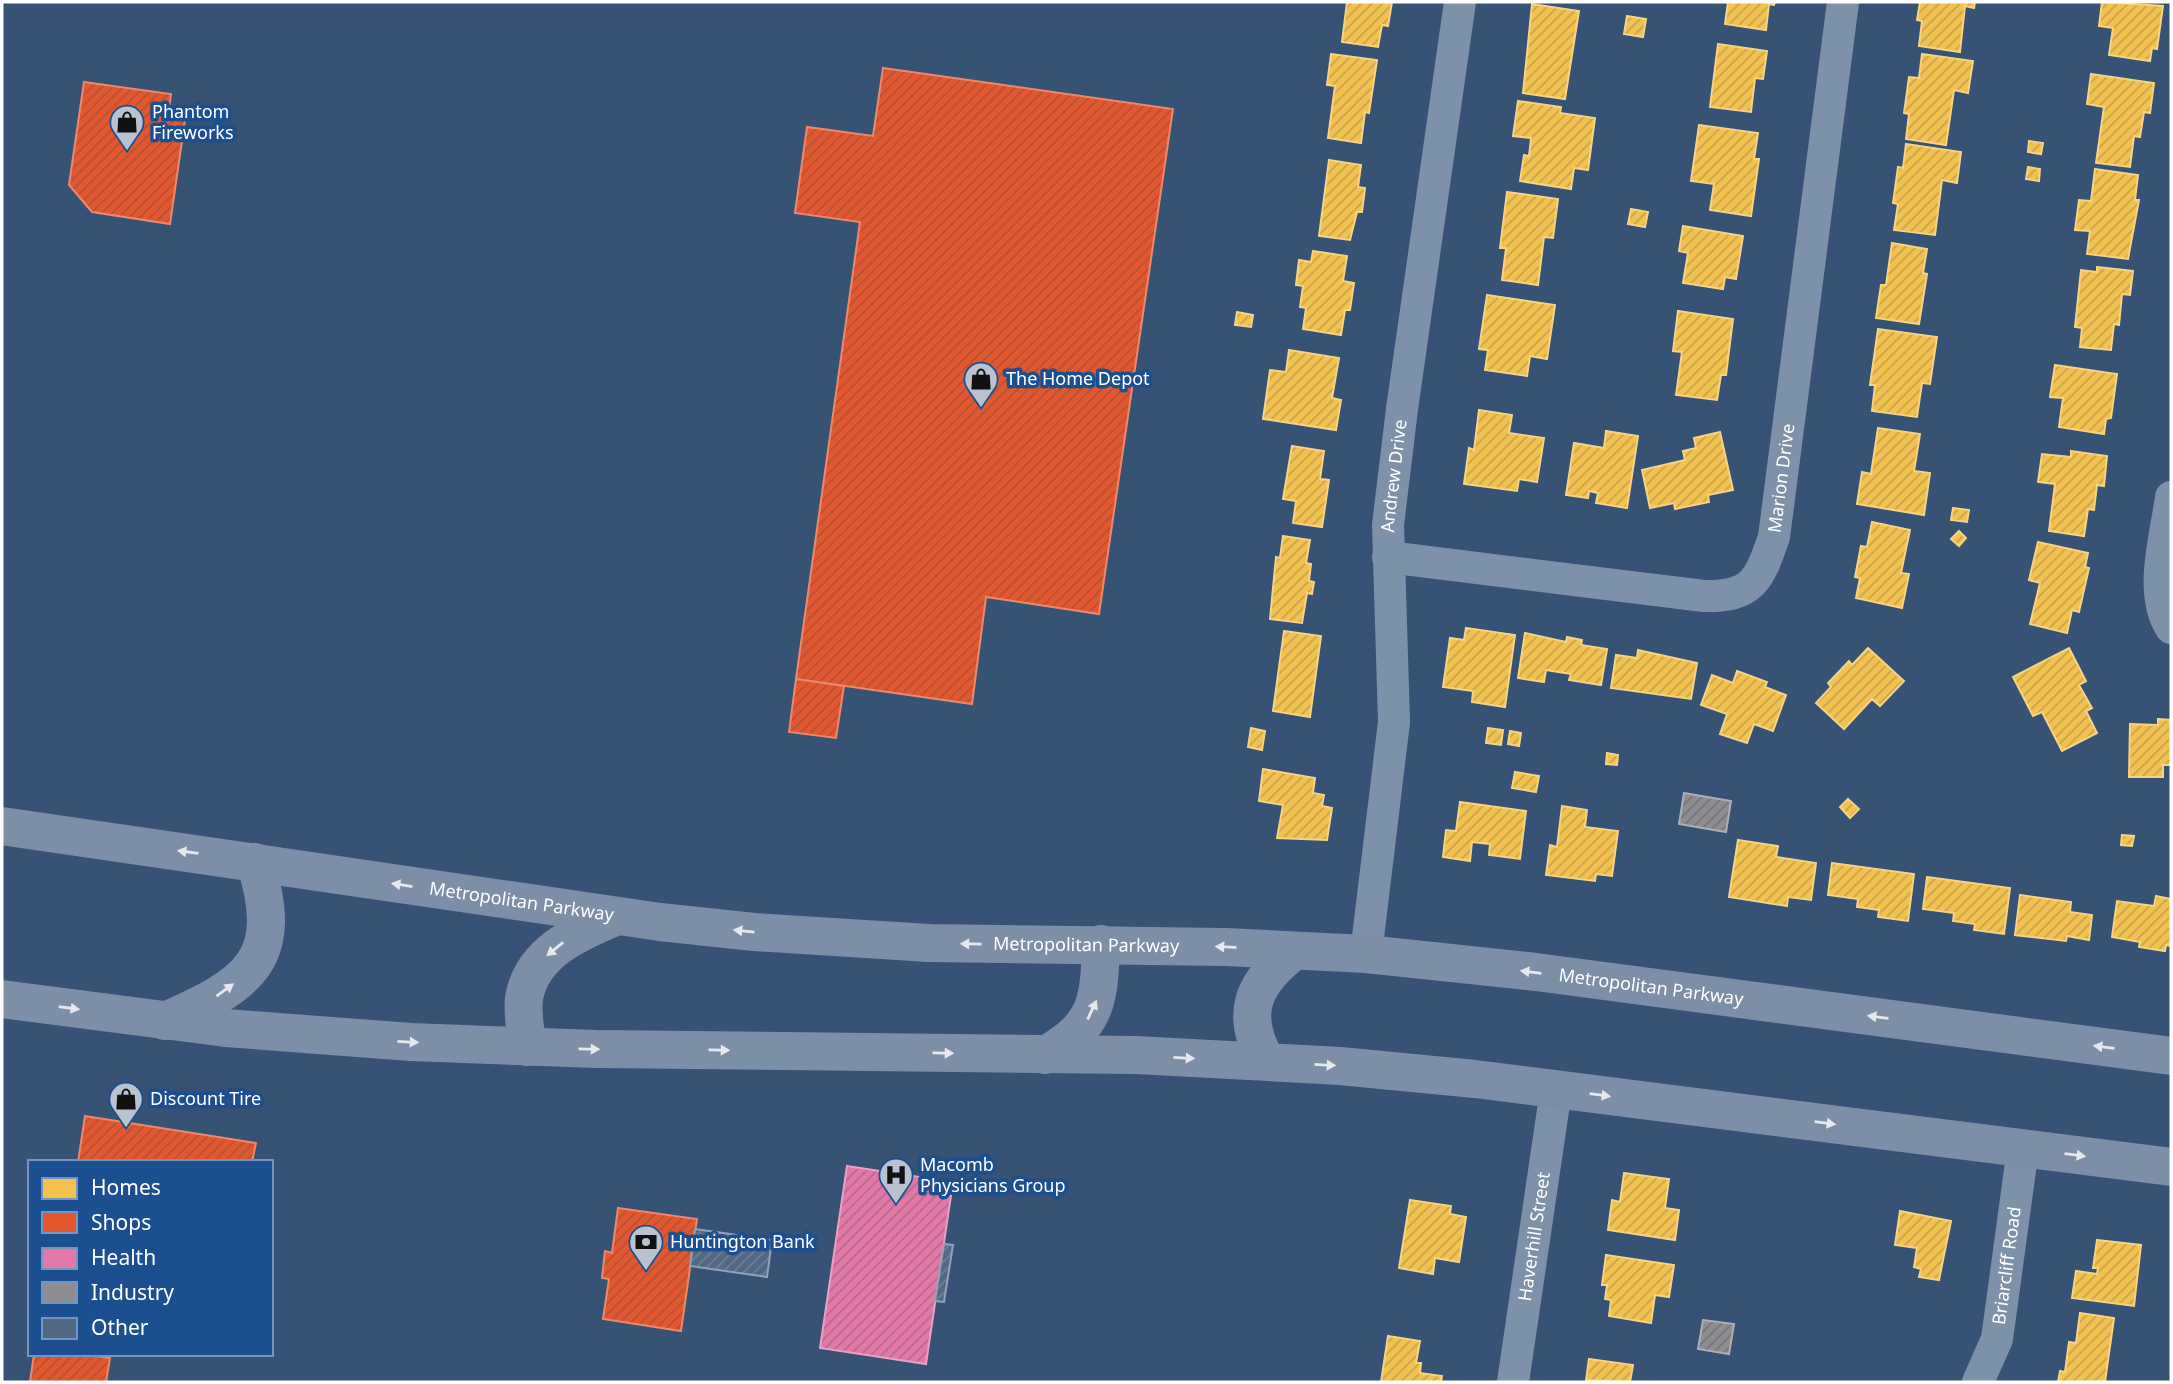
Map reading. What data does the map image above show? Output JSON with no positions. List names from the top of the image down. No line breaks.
{"streets":{"main road":["Metropolitan Parkway"],"street":["Andrew Drive","Marion Drive","Haverhill Street","Briarcliff Road"]},"crossings":[["Andrew Drive","Marion Drive"],["Andrew Drive","Metropolitan Parkway"]],"places":{"shop":["Phantom Fireworks","The Home Depot","Discount Tire"],"hospital":["Macomb Physicians Group"],"bank":["Huntington Bank"]},"legend":["Homes","Shops","Health","Industry","Other"]}
